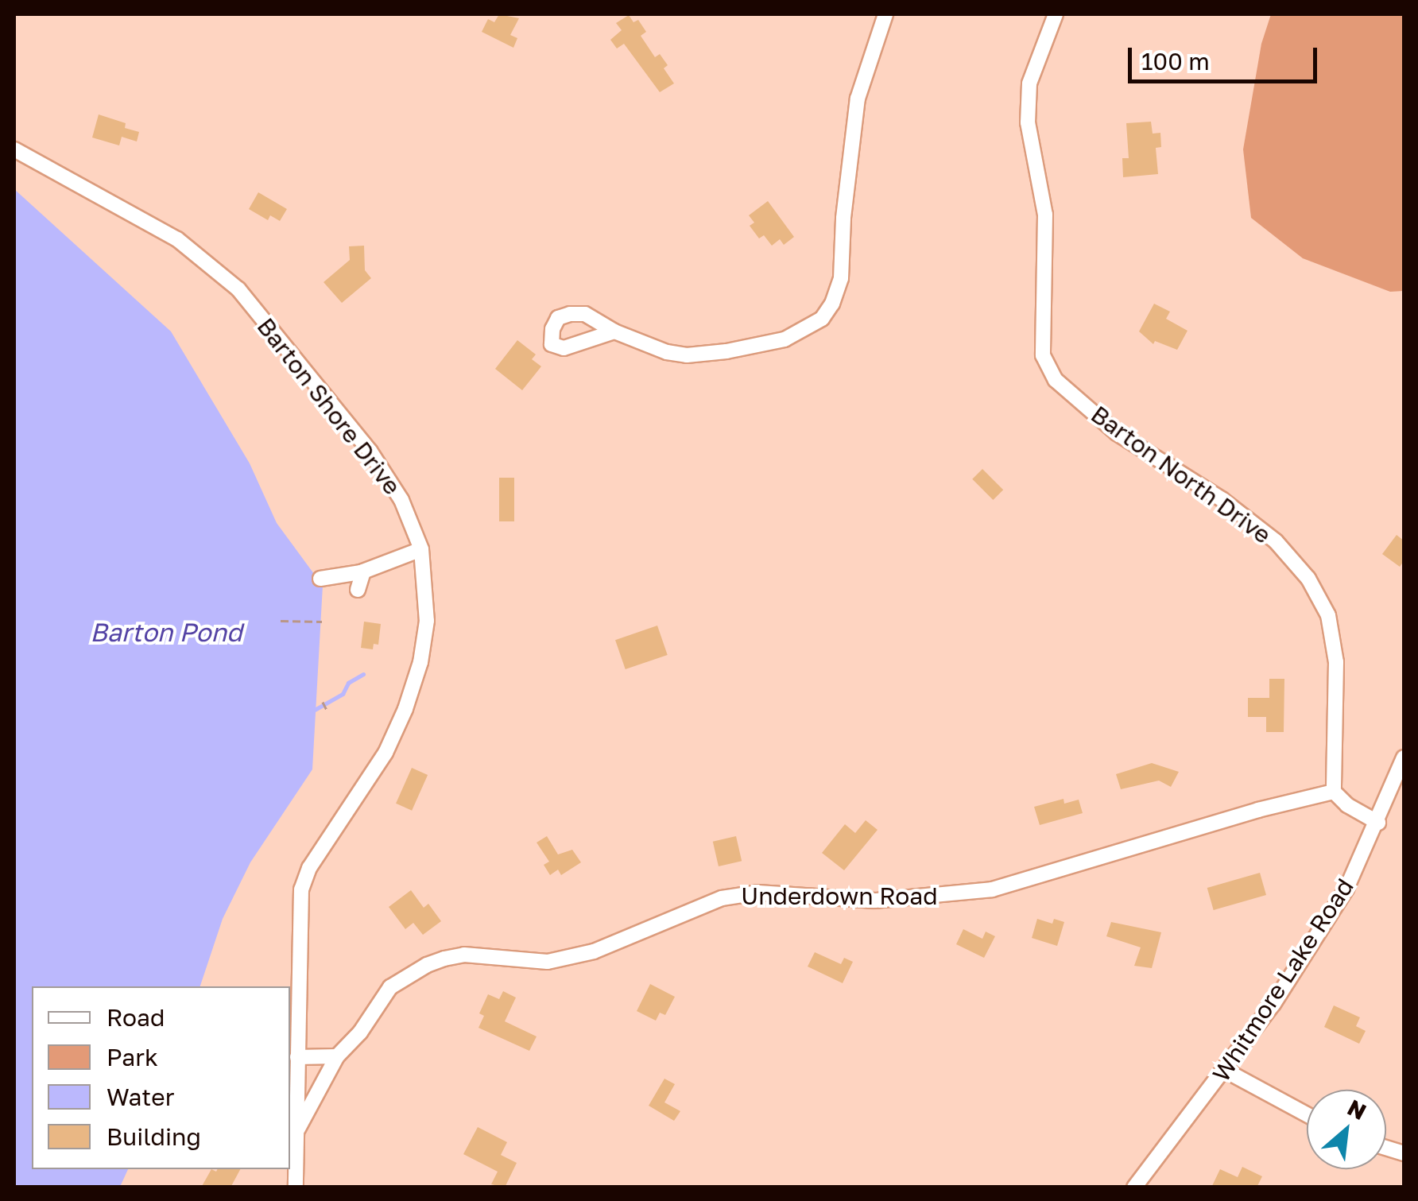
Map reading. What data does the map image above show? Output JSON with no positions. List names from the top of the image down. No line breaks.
{"streets":{"street":["Barton Shore Drive","Barton North Drive","Underdown Road","Whitmore Lake Road"]},"crossings":[["Barton Shore Drive","Underdown Road"],["Barton North Drive","Underdown Road"]],"water":["Barton Pond"],"legend":["Road","Park","Water","Building"],"scale_bar":"100 m","north":"top right"}
